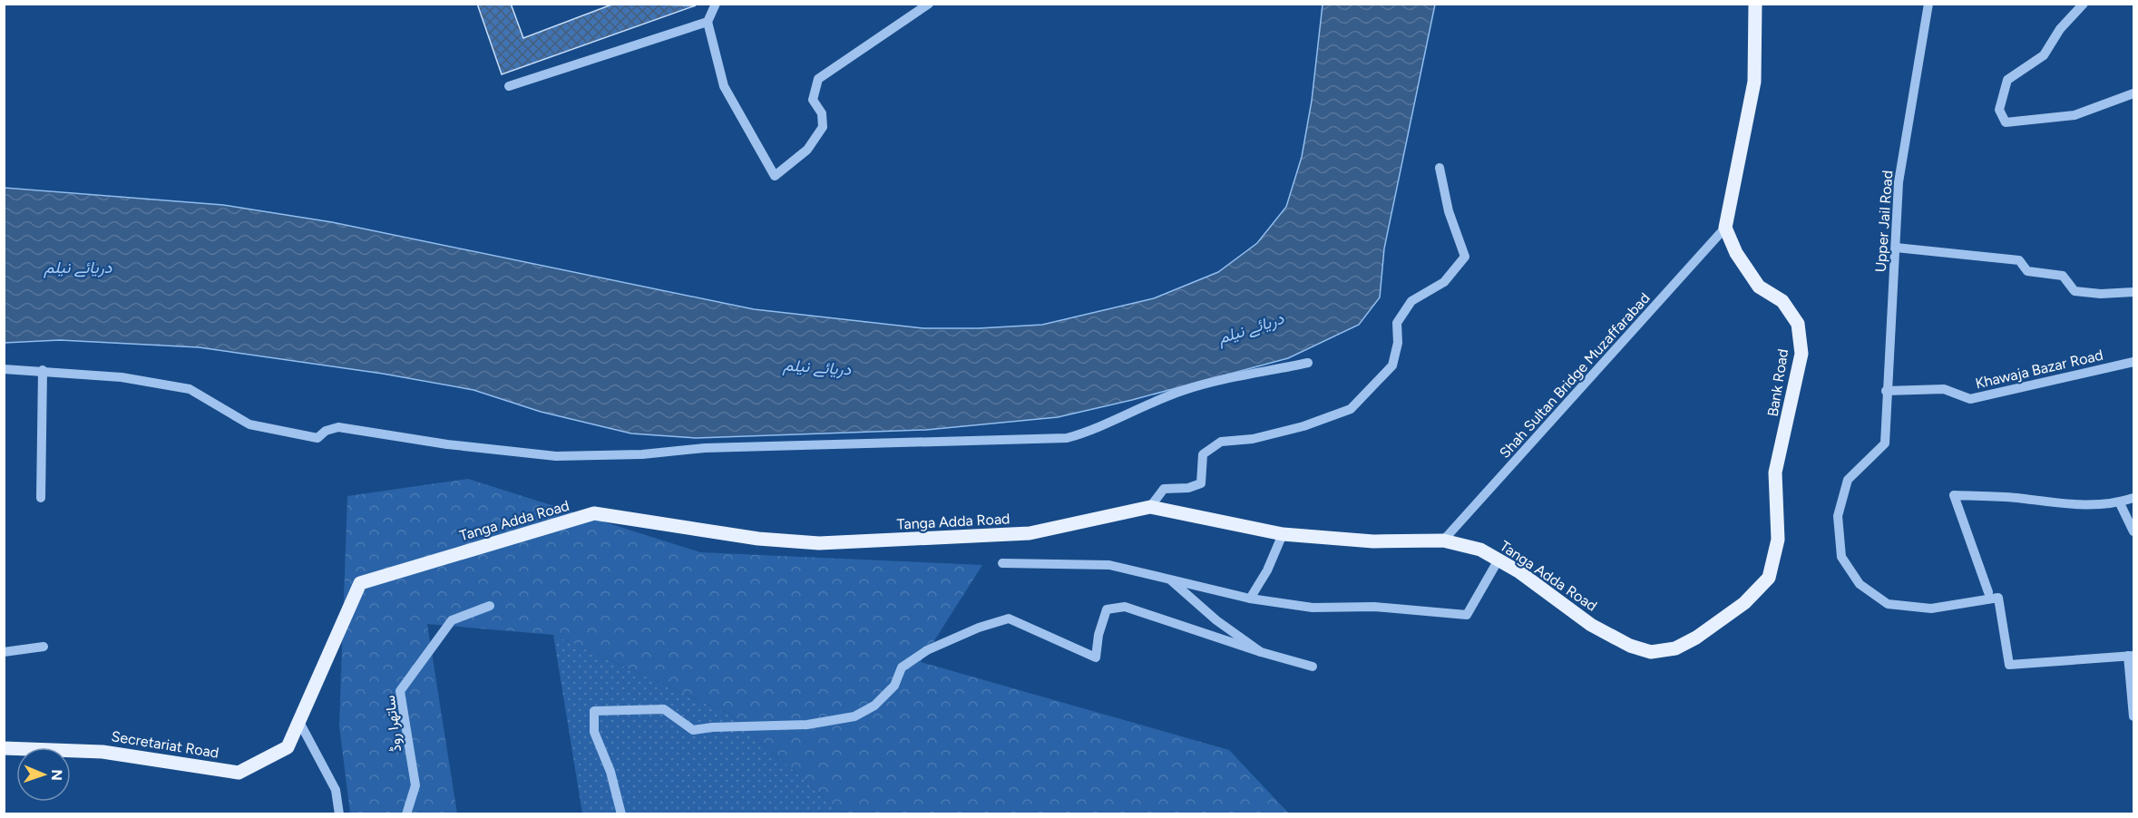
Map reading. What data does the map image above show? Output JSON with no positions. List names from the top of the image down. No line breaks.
{"streets":{"main road":["Bank Road","Tanga Adda Road","Secretariat Road"],"street":["Upper Jail Road","Khawaja Bazar Road","Shah Sultan Bridge Muzaffarabad","ساتھرا روڈ"]},"crossings":[["Upper Jail Road","Khawaja Bazar Road"],["Shah Sultan Bridge Muzaffarabad","Bank Road"],["Shah Sultan Bridge Muzaffarabad","Tanga Adda Road"],["Bank Road","Tanga Adda Road"],["Tanga Adda Road","Secretariat Road"]],"water":["دریائے نیلم"],"north":"right"}
